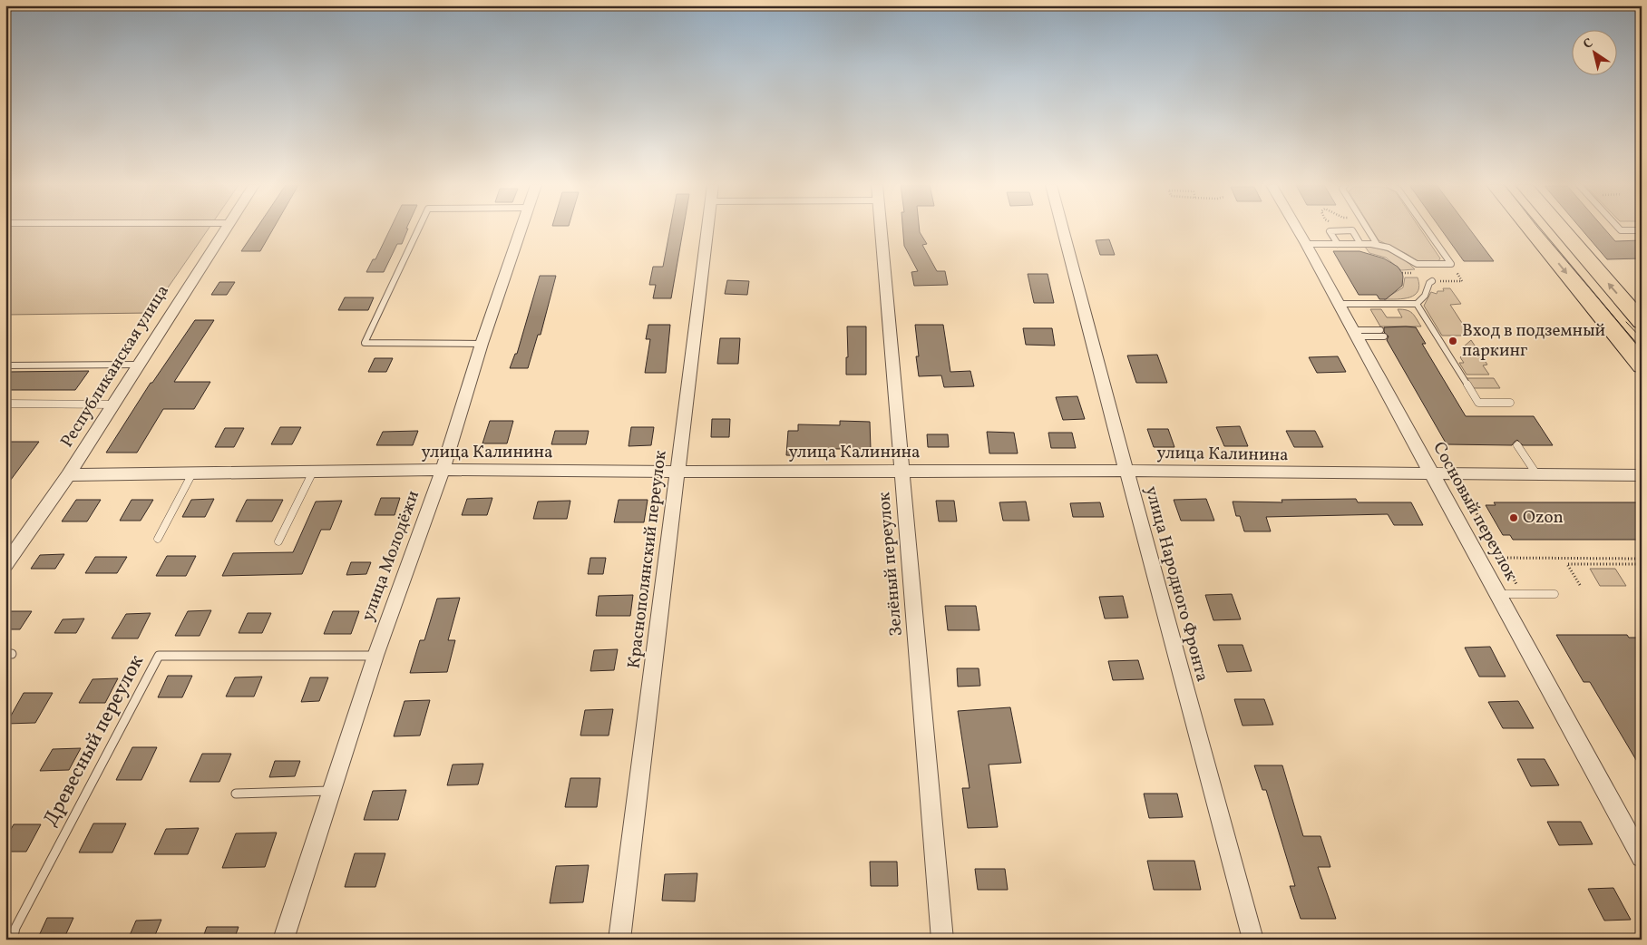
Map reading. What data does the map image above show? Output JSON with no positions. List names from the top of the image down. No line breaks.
{"streets":{"street":["Республиканская улица","улица Калинина","Сосновый переулок","улица Молодёжи","Краснополянский переулок","Зелёный переулок","улица Народного Фронта"],"lane":["Древесный переулок"]},"crossings":[["Республиканская улица","улица Калинина"],["улица Калинина","Сосновый переулок"],["улица Калинина","улица Молодёжи"],["улица Калинина","Краснополянский переулок"],["улица Калинина","Зелёный переулок"],["улица Калинина","улица Народного Фронта"],["улица Молодёжи","Древесный переулок"]],"places":["Вход в подземный паркинг","Ozon"],"north":"top left"}
